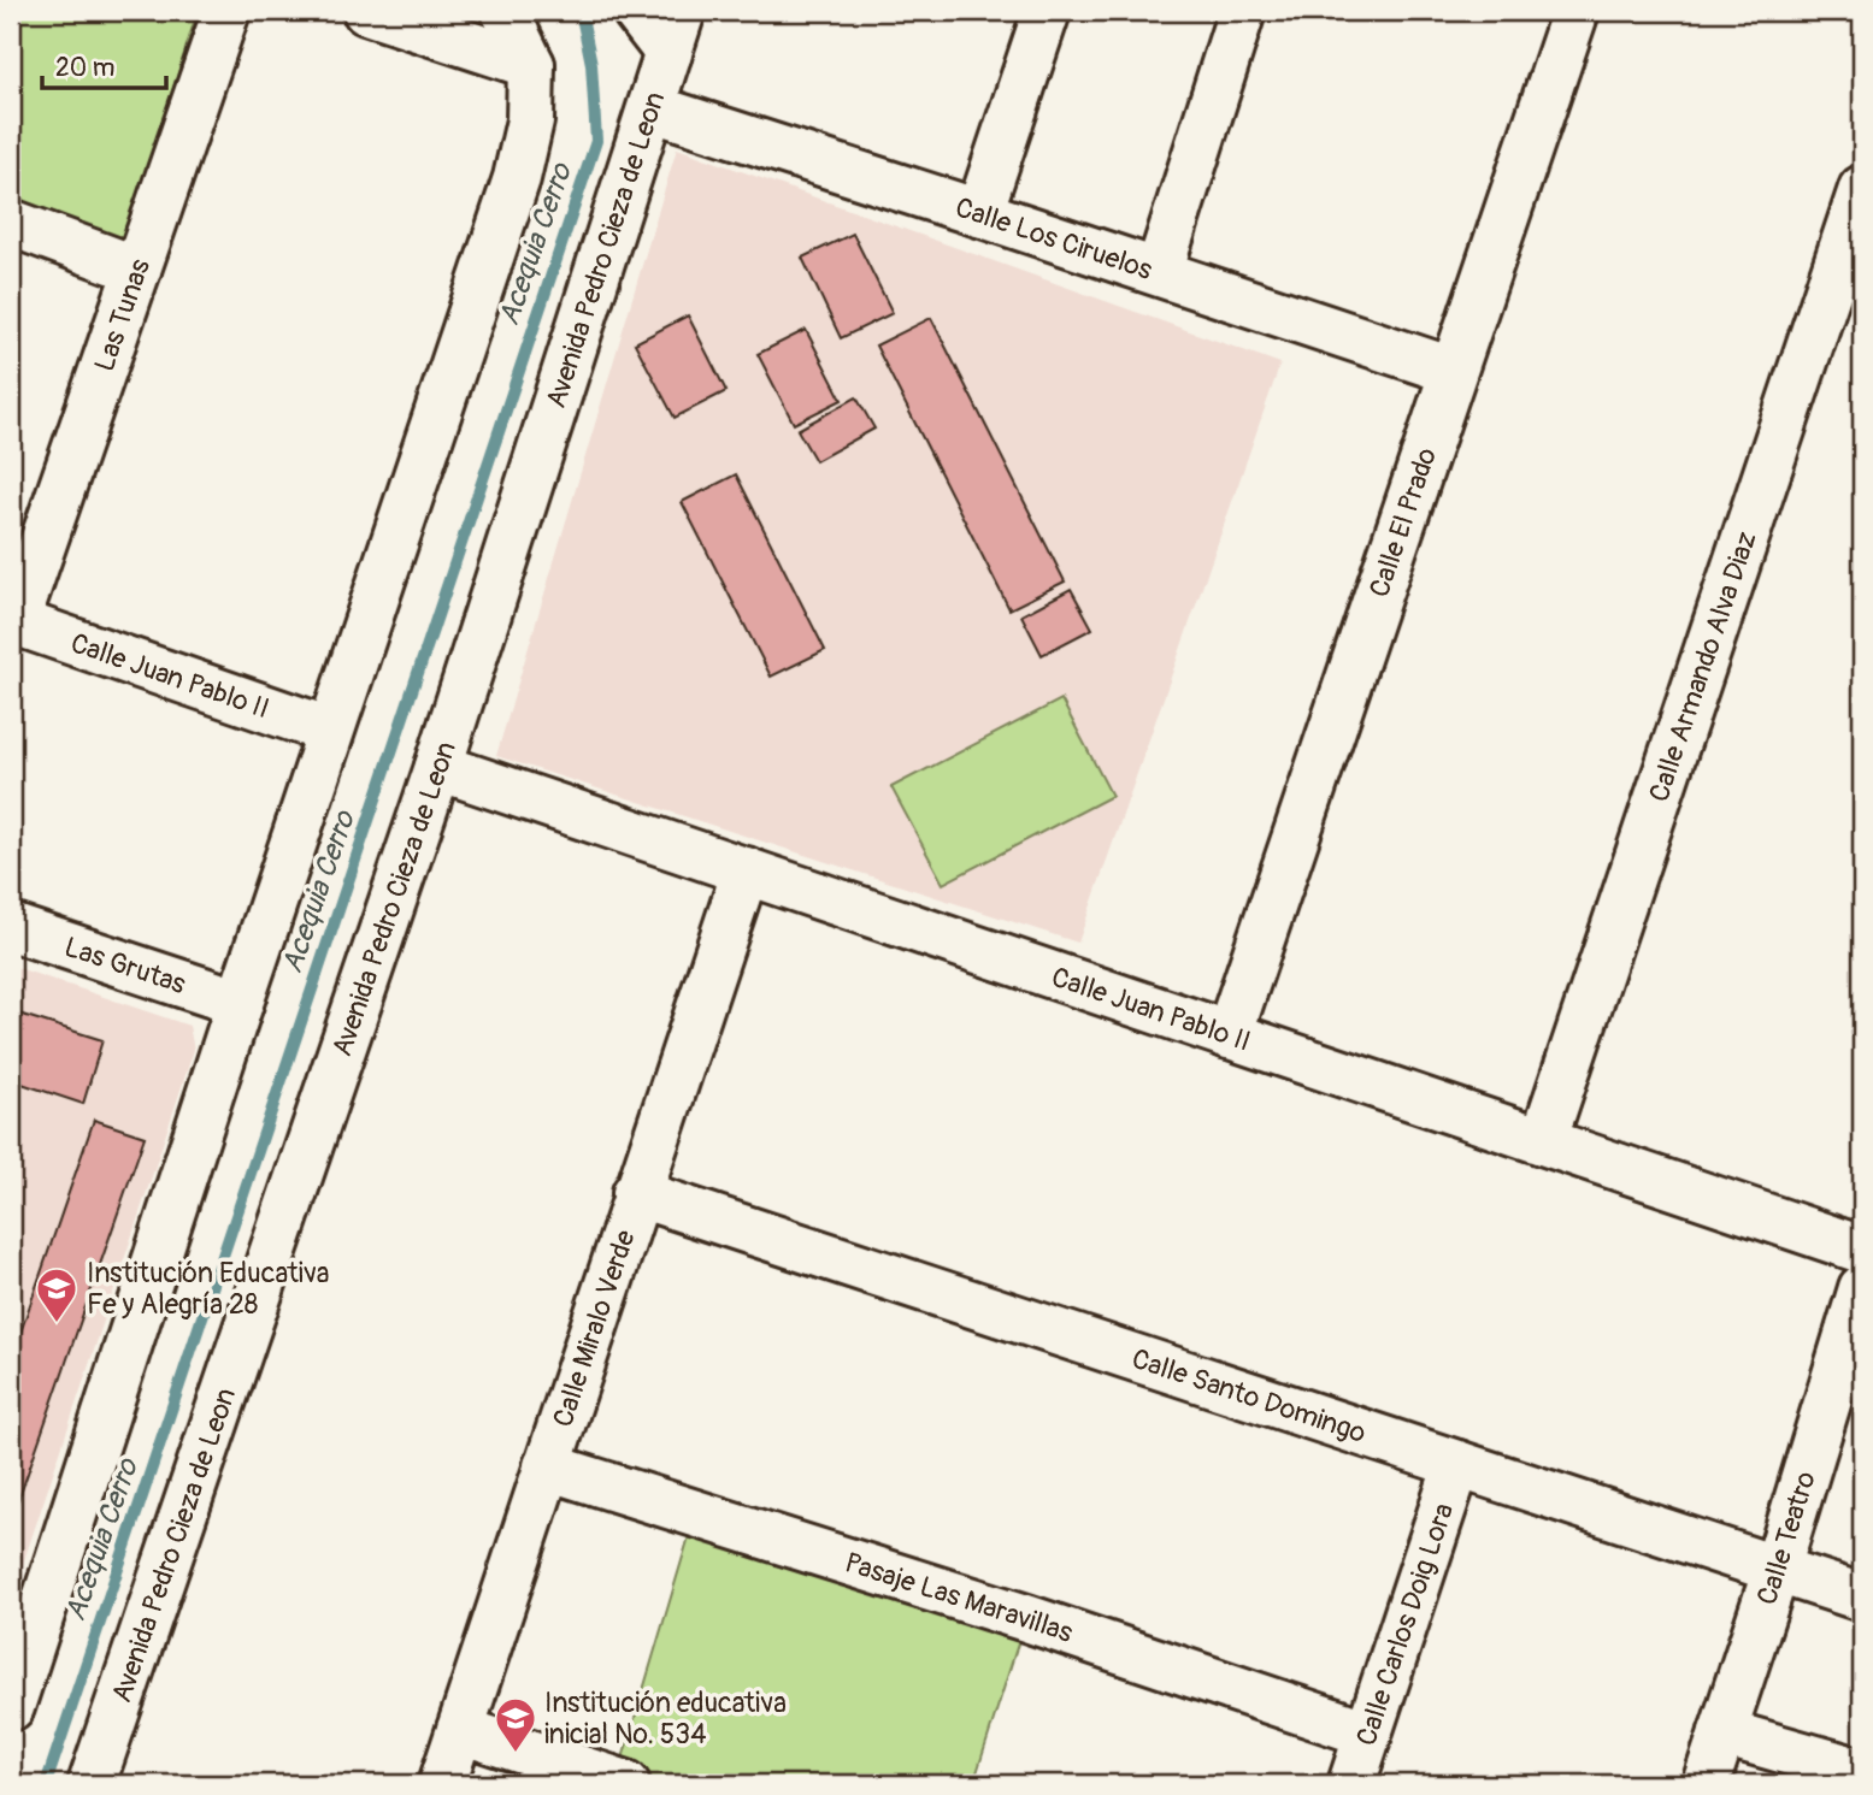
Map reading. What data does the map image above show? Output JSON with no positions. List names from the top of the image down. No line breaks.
{"streets":{"street":["Calle Los Ciruelos","Avenida Pedro Cieza de Leon","Las Tunas","Calle El Prado","Calle Armando Alva Diaz","Calle Juan Pablo II","Las Grutas","Calle Miralo Verde","Calle Santo Domingo","Calle Teatro","Pasaje Las Maravillas","Calle Carlos Doig Lora"]},"crossings":[["Calle Los Ciruelos","Avenida Pedro Cieza de Leon"],["Calle Los Ciruelos","Calle El Prado"],["Avenida Pedro Cieza de Leon","Calle Juan Pablo II"],["Las Tunas","Calle Juan Pablo II"],["Calle El Prado","Calle Juan Pablo II"],["Calle Armando Alva Diaz","Calle Juan Pablo II"],["Calle Juan Pablo II","Calle Miralo Verde"],["Calle Miralo Verde","Calle Santo Domingo"],["Calle Miralo Verde","Pasaje Las Maravillas"],["Calle Santo Domingo","Calle Teatro"],["Calle Santo Domingo","Calle Carlos Doig Lora"],["Pasaje Las Maravillas","Calle Carlos Doig Lora"]],"water":["Acequia Cerro"],"places":{"school or university":["Institución Educativa Fe y Alegría 28","Institución educativa inicial No. 534"]},"scale_bar":"20 m"}
